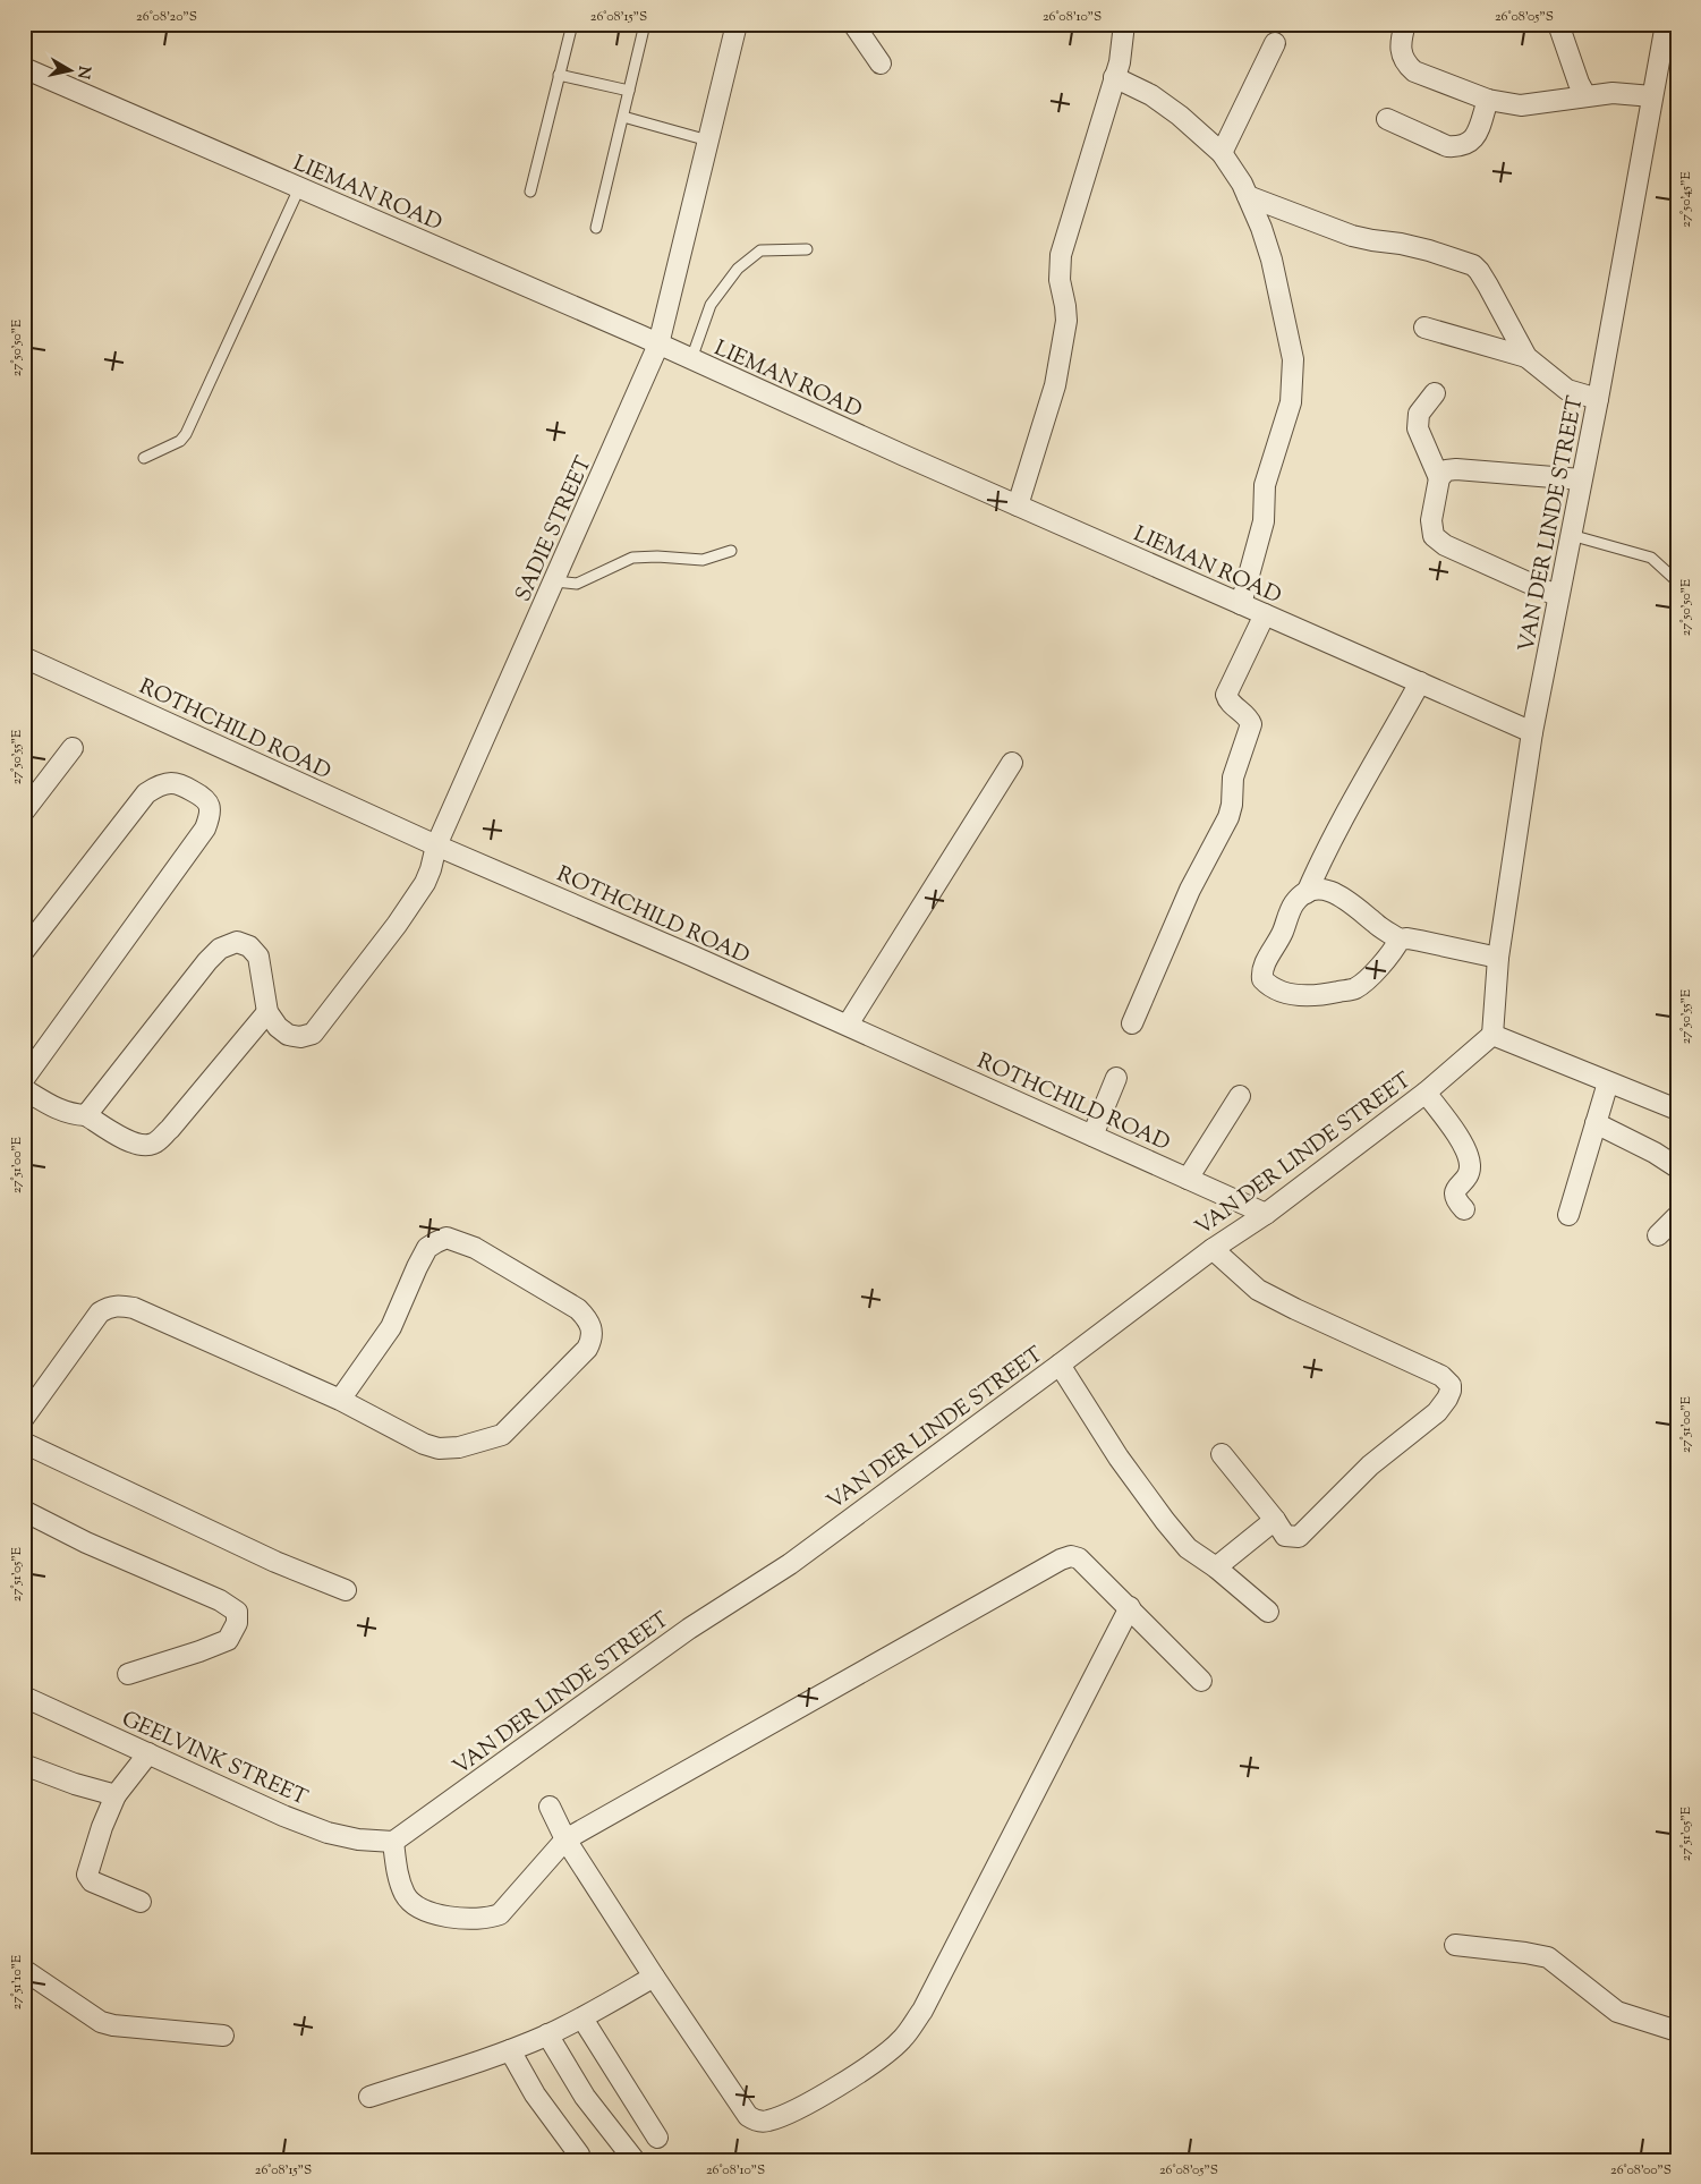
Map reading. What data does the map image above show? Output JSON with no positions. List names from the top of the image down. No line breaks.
{"streets":{"street":["LIEMAN ROAD","VAN DER LINDE STREET","SADIE STREET","ROTHCHILD ROAD","GEELVINK STREET"]},"crossings":[["LIEMAN ROAD","VAN DER LINDE STREET"],["LIEMAN ROAD","SADIE STREET"],["VAN DER LINDE STREET","ROTHCHILD ROAD"],["VAN DER LINDE STREET","GEELVINK STREET"],["SADIE STREET","ROTHCHILD ROAD"]],"north":"right","coordinates":["26°08'20\"S","26°08'15\"S","26°08'10\"S","26°08'05\"S","27°50'45\"E","27°50'50\"E","27°50'55\"E","27°51'00\"E","27°51'05\"E","27°51'10\"E","26°08'00\"S"]}
